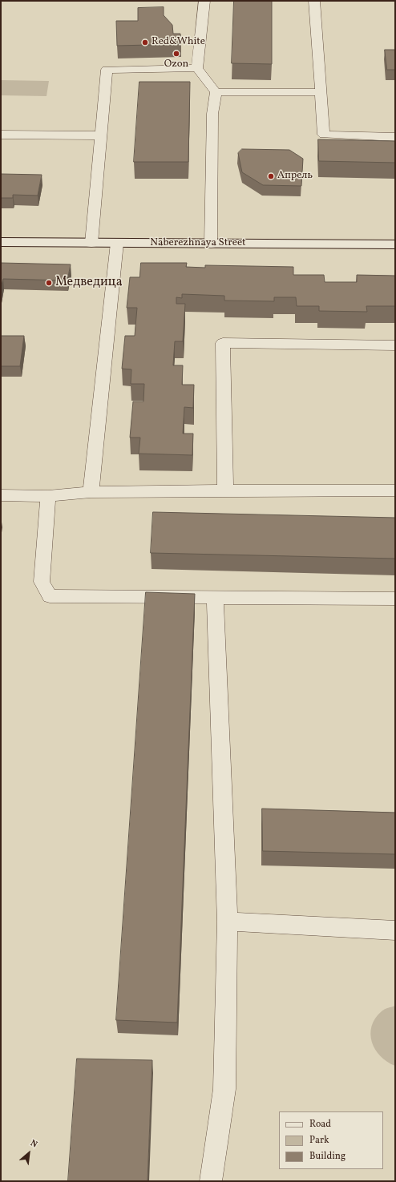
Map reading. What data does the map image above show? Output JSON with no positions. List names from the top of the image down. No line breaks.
{"streets":{"street":["Naberezhnaya Street"]},"places":["Red&White","Ozon","Апрель","Медведица"],"legend":["Road","Park","Building"],"north":"top right"}
